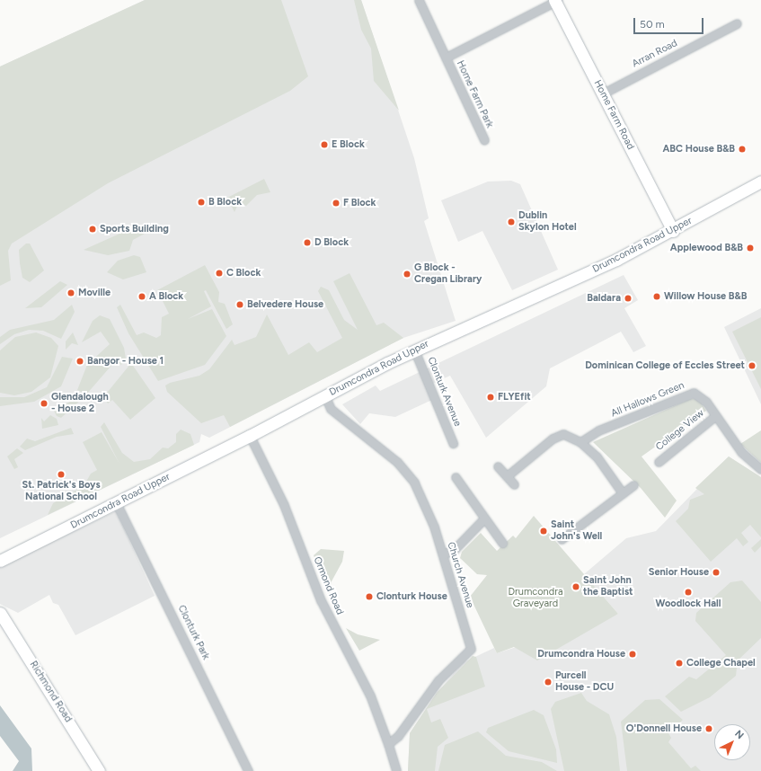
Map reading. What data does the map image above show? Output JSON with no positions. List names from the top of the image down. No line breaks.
{"streets":{"main road":["Home Farm Road","Drumcondra Road Upper","Richmond Road"],"street":["Arran Road","Home Farm Park","Clonturk Avenue","All Hallows Green","College View","Church Avenue","Ormond Road","Clonturk Park"]},"crossings":[["Arran Road","Home Farm Road"],["Home Farm Park","Home Farm Road"],["Home Farm Road","Drumcondra Road Upper"],["Drumcondra Road Upper","Clonturk Avenue"],["Drumcondra Road Upper","Church Avenue"],["Drumcondra Road Upper","Ormond Road"],["Drumcondra Road Upper","Clonturk Park"],["All Hallows Green","College View"],["Church Avenue","Ormond Road"]],"parks":["Drumcondra Graveyard"],"places":["E Block","ABC House B&B","B Block","F Block","Dublin Skylon Hotel","Sports Building","D Block","Applewood B&B","C Block","G Block - Cregan Library","Moville","A Block","Willow House B&B","Baldara","Belvedere House","Bangor - House 1","Dominican College of Eccles Street","FLYEfit","Glendalough - House 2","St. Patrick's Boys National School","Saint John's Well","Senior House","Saint John the Baptist","Woodlock Hall","Clonturk House","Drumcondra House","College Chapel","Purcell House - DCU","O'Donnell House"],"scale_bar":"50 m","north":"top right"}
